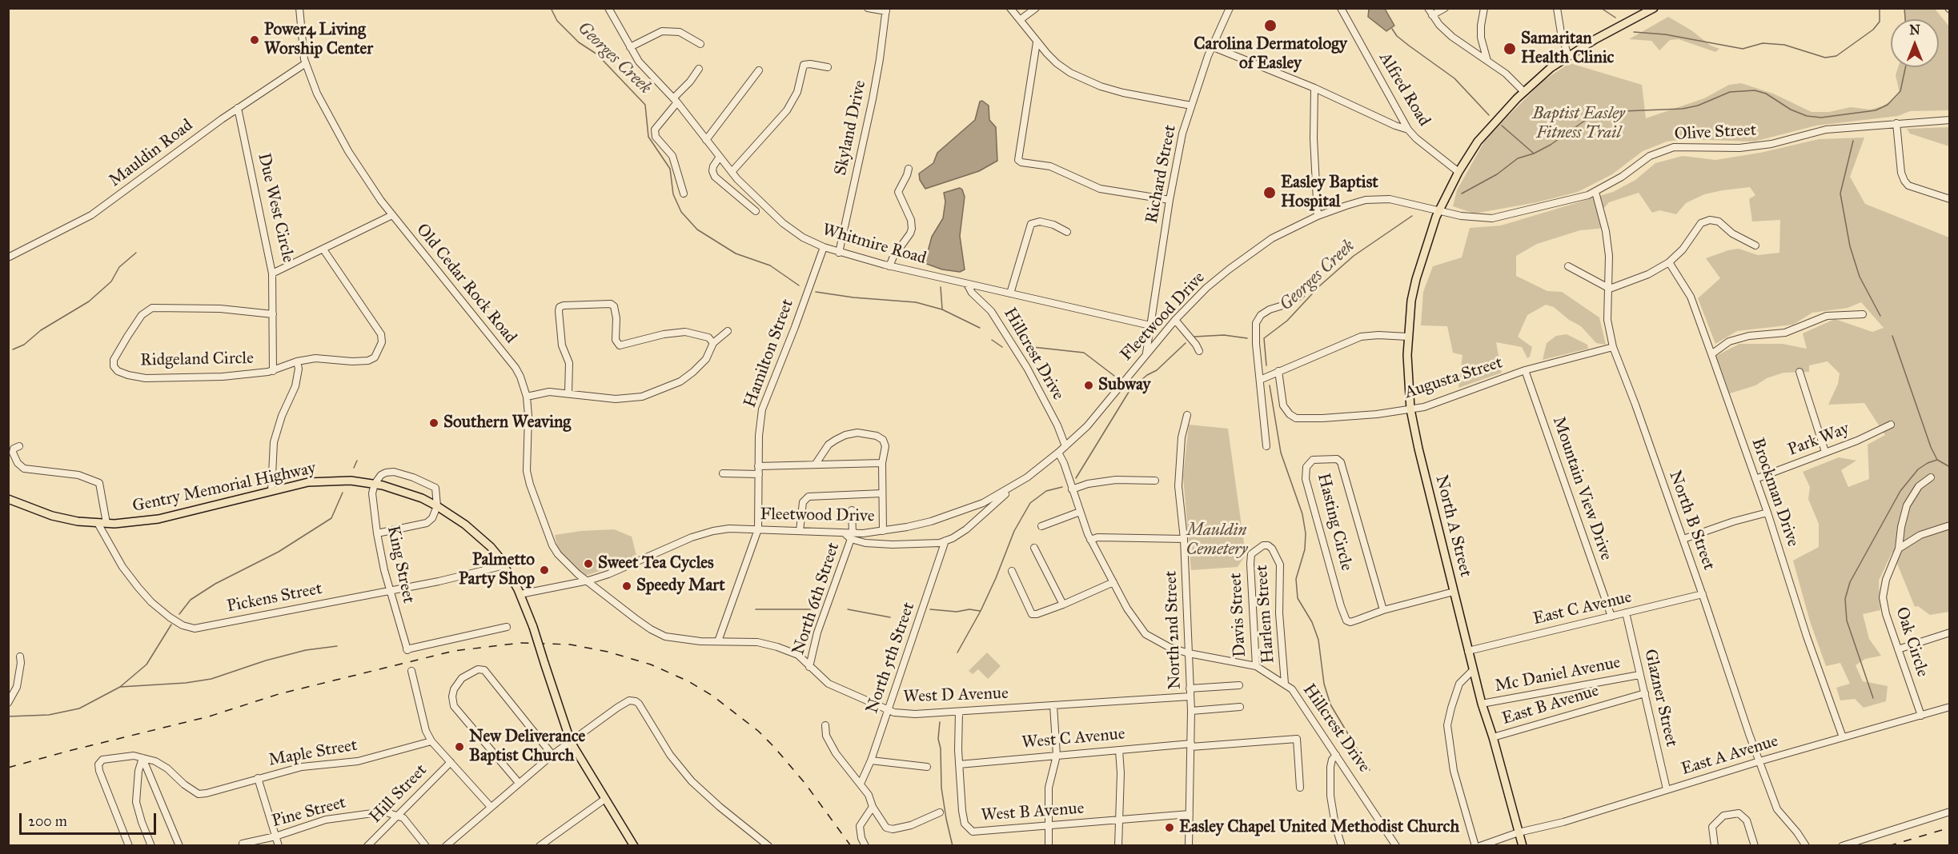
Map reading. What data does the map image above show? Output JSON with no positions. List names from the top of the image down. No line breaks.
{"streets":{"main road":["Gentry Memorial Highway","North A Street"],"street":["Alfred Road","Skyland Drive","Olive Street","Mauldin Road","Richard Street","Due West Circle","Whitmire Road","Old Cedar Rock Road","Fleetwood Drive","Hamilton Street","Hillcrest Drive","Ridgeland Circle","Augusta Street","Park Way","Mountain View Drive","Brockman Drive","North B Street","Hasting Circle","King Street","Pickens Street","North 6th Street","East C Avenue","Harlem Street","Davis Street","North 2nd Street","Oak Circle","North 5th Street","Mc Daniel Avenue","West D Avenue","Glazner Street","East B Avenue","West C Avenue","Maple Street","East A Avenue","Hill Street","Pine Street","West B Avenue"]},"crossings":[["Alfred Road","North A Street"],["Skyland Drive","Whitmire Road"],["Olive Street","Fleetwood Drive"],["Olive Street","North B Street"],["Olive Street","North A Street"],["Mauldin Road","Due West Circle"],["Mauldin Road","Old Cedar Rock Road"],["Richard Street","Whitmire Road"],["Richard Street","Fleetwood Drive"],["Due West Circle","Old Cedar Rock Road"],["Due West Circle","Ridgeland Circle"],["Whitmire Road","Hamilton Street"],["Whitmire Road","Hillcrest Drive"],["Old Cedar Rock Road","Fleetwood Drive"],["Old Cedar Rock Road","West D Avenue"],["Fleetwood Drive","Hamilton Street"],["Fleetwood Drive","Hillcrest Drive"],["Fleetwood Drive","Gentry Memorial Highway"],["Fleetwood Drive","North A Street"],["Fleetwood Drive","North 6th Street"],["Fleetwood Drive","West D Avenue"],["Hamilton Street","West D Avenue"],["Hillcrest Drive","Harlem Street"],["Hillcrest Drive","Davis Street"],["Hillcrest Drive","North 2nd Street"],["Augusta Street","Mountain View Drive"],["Augusta Street","North B Street"],["Augusta Street","North A Street"],["Park Way","Brockman Drive"],["Gentry Memorial Highway","King Street"],["Gentry Memorial Highway","Pickens Street"],["Mountain View Drive","East C Avenue"],["Brockman Drive","East A Avenue"],["North B Street","East C Avenue"],["North B Street","East A Avenue"],["Hasting Circle","North A Street"],["North A Street","East C Avenue"],["North A Street","Mc Daniel Avenue"],["North A Street","East B Avenue"],["North A Street","East A Avenue"],["King Street","Pickens Street"],["North 6th Street","West D Avenue"],["East C Avenue","Glazner Street"],["Harlem Street","Davis Street"],["North 2nd Street","West D Avenue"],["North 2nd Street","West C Avenue"],["North 2nd Street","West B Avenue"],["Oak Circle","East A Avenue"],["North 5th Street","West D Avenue"],["Mc Daniel Avenue","Glazner Street"],["West D Avenue","West B Avenue"],["Glazner Street","East B Avenue"],["Glazner Street","East A Avenue"],["West C Avenue","West B Avenue"],["Hill Street","Pine Street"]],"water":["Georges Creek"],"parks":["Baptist Easley Fitness Trail","Mauldin Cemetery"],"places":["Carolina Dermatology of Easley","Power4 Living Worship Center","Samaritan Health Clinic","Easley Baptist Hospital","Subway","Southern Weaving","Sweet Tea Cycles","Palmetto Party Shop","Speedy Mart","New Deliverance Baptist Church","Easley Chapel United Methodist Church"],"scale_bar":"200 m","north":"top"}
